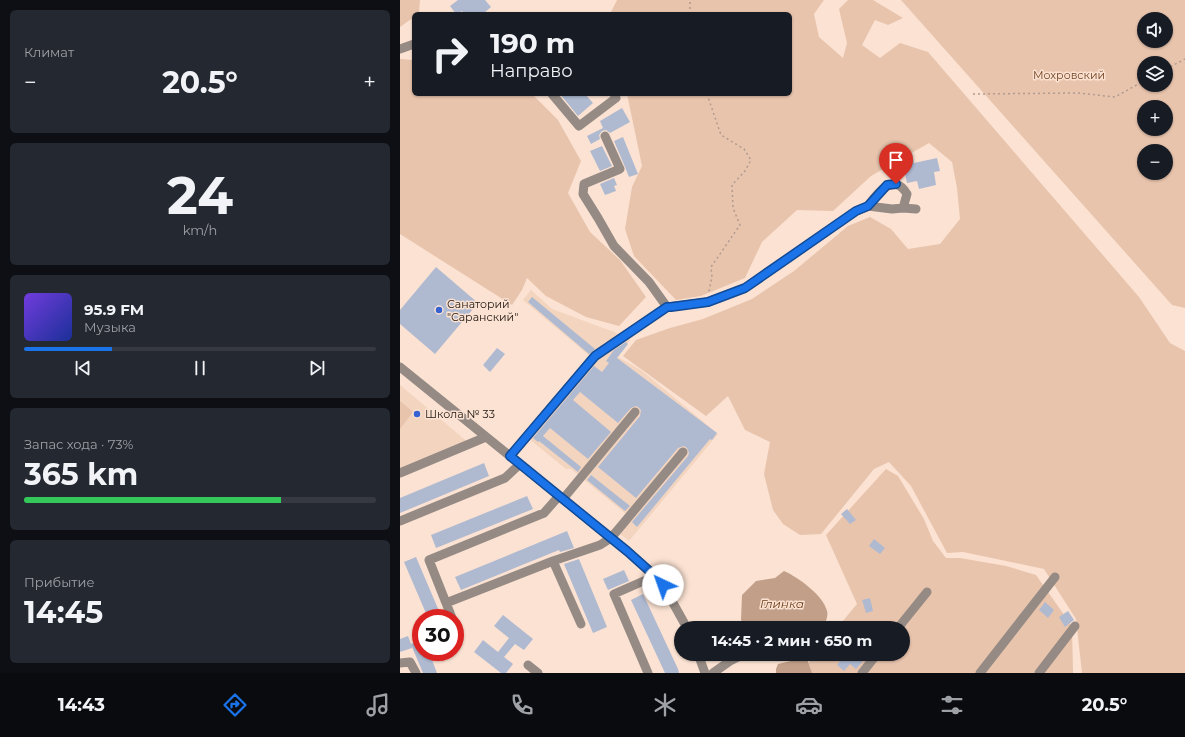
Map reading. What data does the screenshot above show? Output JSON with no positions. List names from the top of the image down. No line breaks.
{"water":["Глинка"],"parks":["Мохровский"],"places":["Санаторий \"Саранский\"","Школа № 33"],"page":{"tile":["Климат",["24","km/h"],["Запас хода · 73%","365 km"],["Прибытие","14:45"]],"map_buttons":["+","−"],"turn":["190 m","Направо"],"heat":["−","20.5°","+"],"song":["95.9 FM","Музыка"],"limit":"30","trip":"14:45 · 2 мин · 650 m","tabs":["14:43","20.5°"]}}
